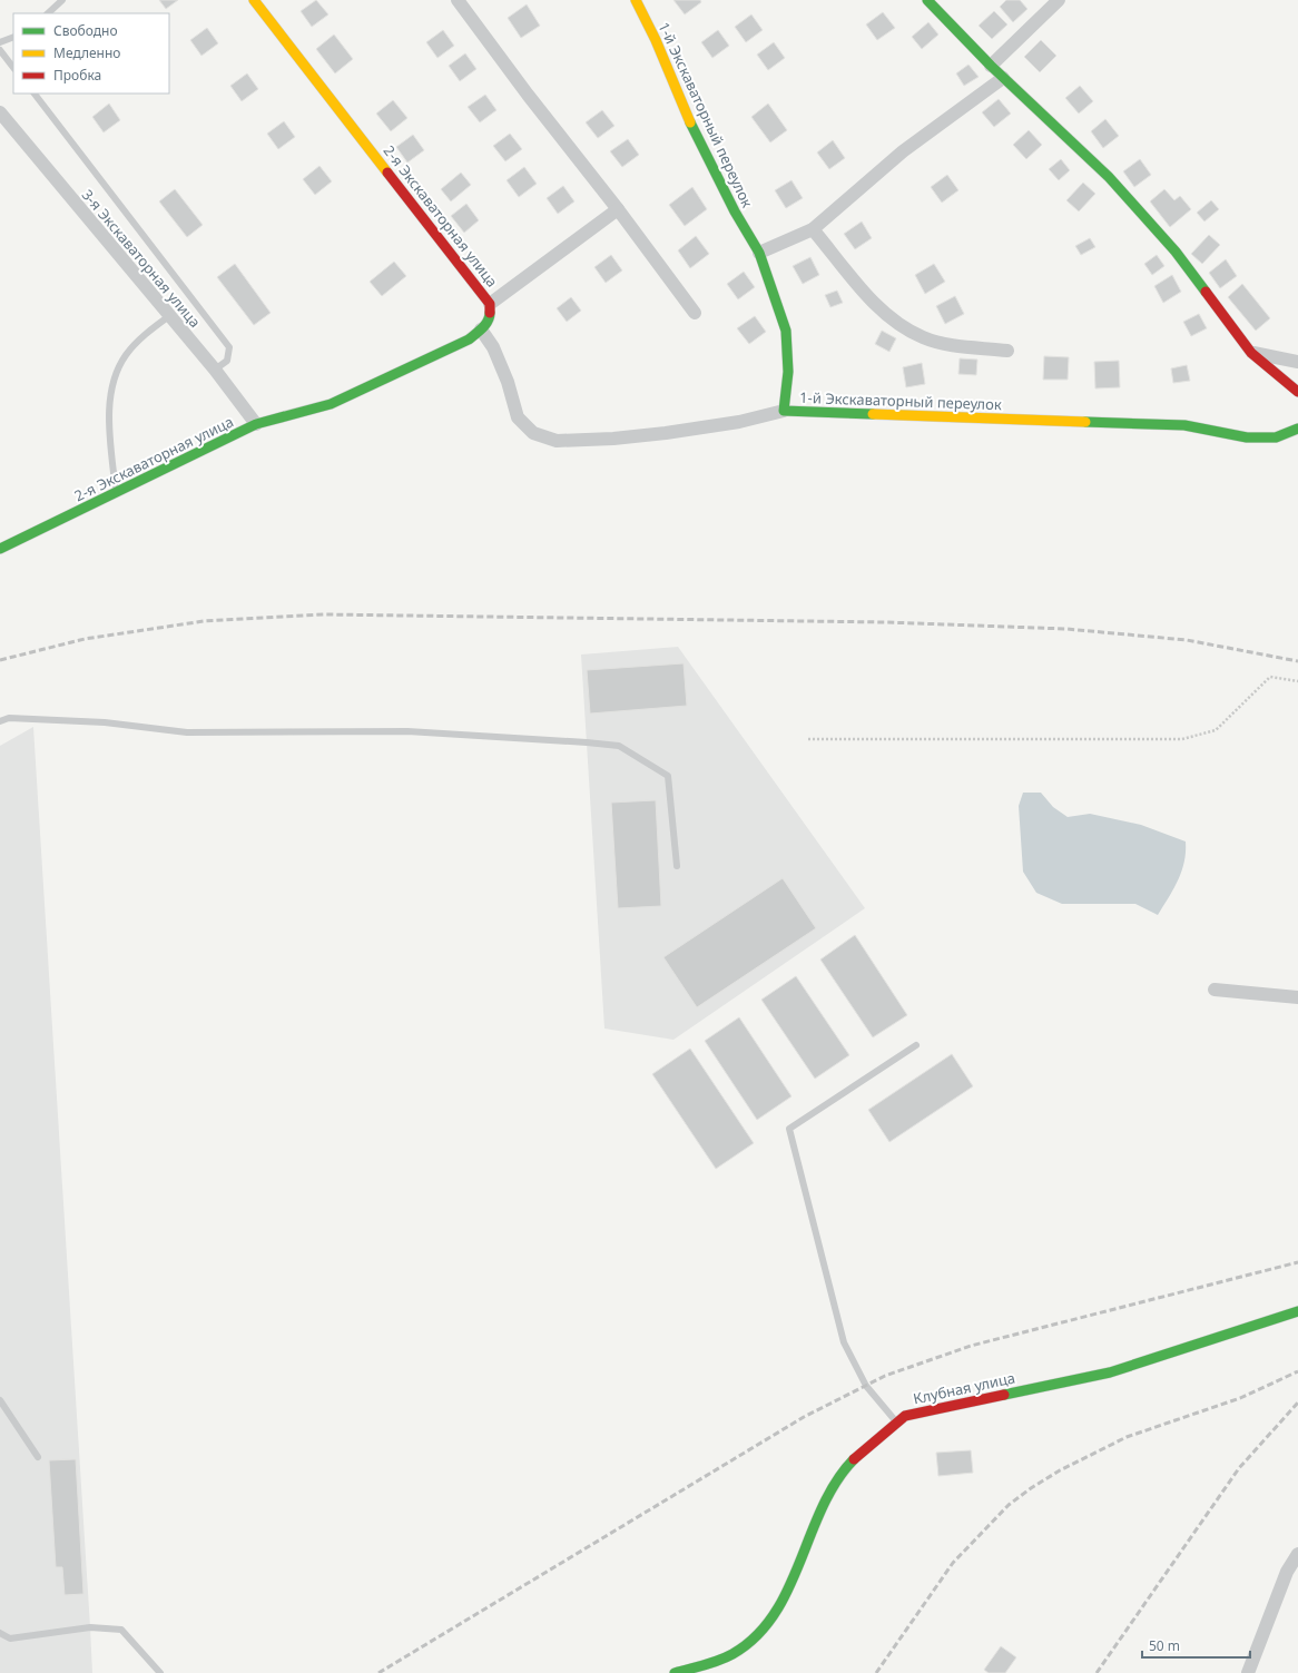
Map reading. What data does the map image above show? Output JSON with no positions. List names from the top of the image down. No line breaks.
{"streets":{"street":["1-й Экскаваторный переулок","2-я Экскаваторная улица","3-я Экскаваторная улица","Клубная улица"]},"crossings":[["2-я Экскаваторная улица","3-я Экскаваторная улица"]],"legend":["Свободно","Медленно","Пробка"],"scale_bar":"50 m"}
